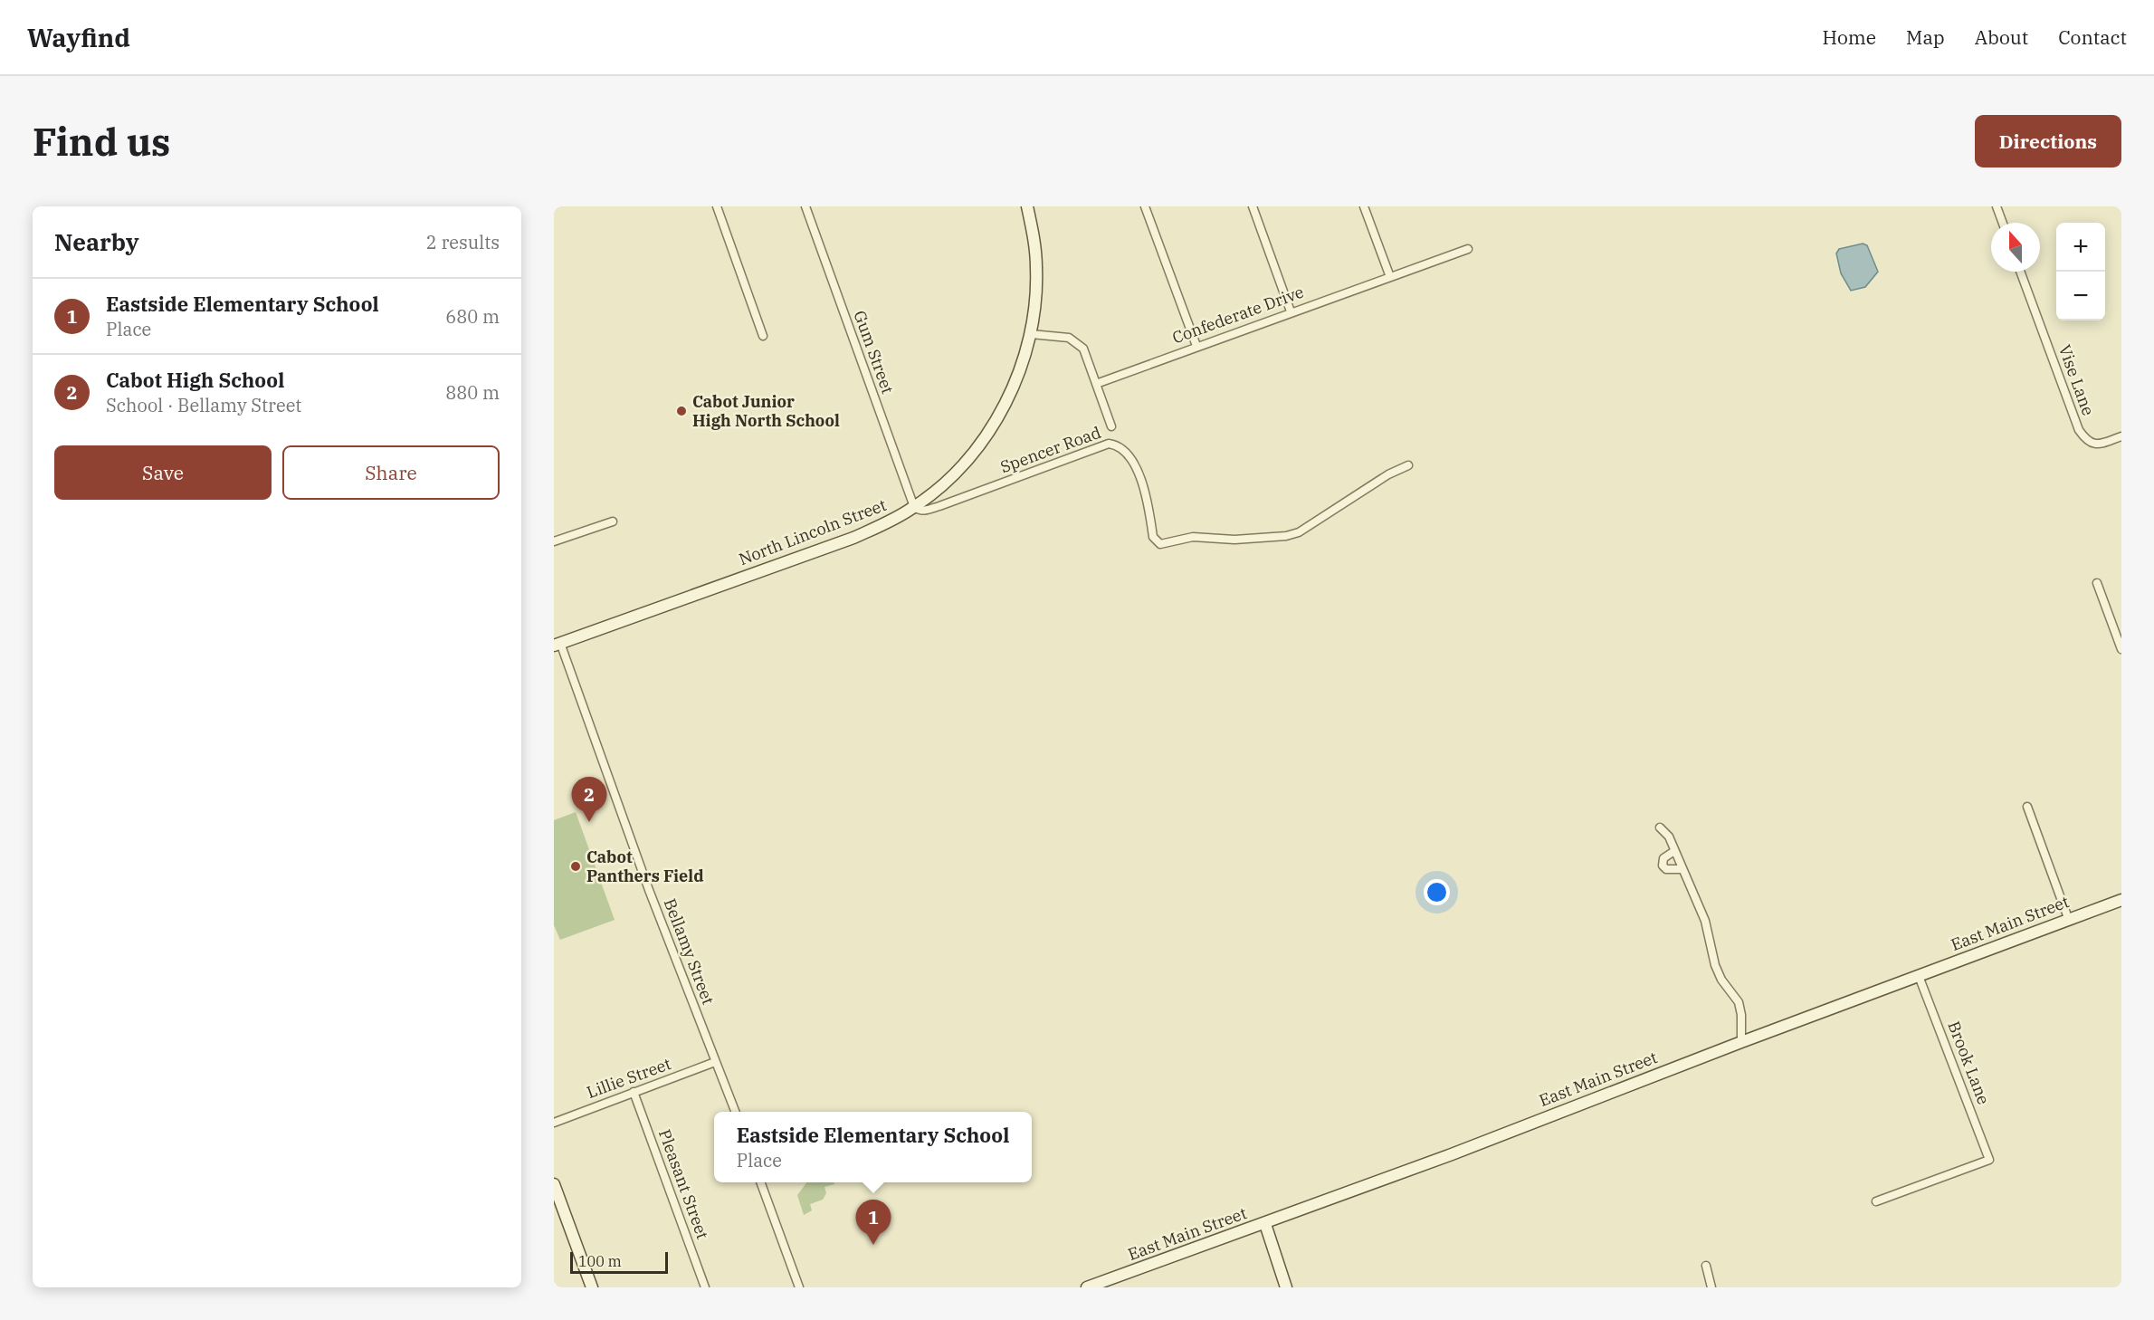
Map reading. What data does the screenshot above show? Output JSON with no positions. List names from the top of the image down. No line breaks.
{"streets":{"street":["Confederate Drive","Gum Street","Vise Lane","Spencer Road","North Lincoln Street","East Main Street","Bellamy Street","Brook Lane","Lillie Street","Pleasant Street"]},"crossings":[["Gum Street","Spencer Road"],["Gum Street","North Lincoln Street"],["Spencer Road","North Lincoln Street"],["North Lincoln Street","Bellamy Street"],["East Main Street","Brook Lane"],["Bellamy Street","Lillie Street"],["Lillie Street","Pleasant Street"]],"places":["Cabot Junior High North School","Cabot Panthers Field"],"scale_bar":"100 m","north":"top","page":{"header":"Wayfind","nav":["Home","Map","About","Contact"],"buttons":["Directions",["Save","Share"]],"title":"Find us","heading":["Nearby","2 results"],"map_buttons":["+","−"],"list":[{"mark":"1","name":"Eastside Elementary School","note":"Place","value":"680 m"},{"mark":"2","name":"Cabot High School","note":"School · Bellamy Street","value":"880 m"}],"pins":["2","1"],"popup":["Eastside Elementary School","Place"],"scale":"100 m"}}
